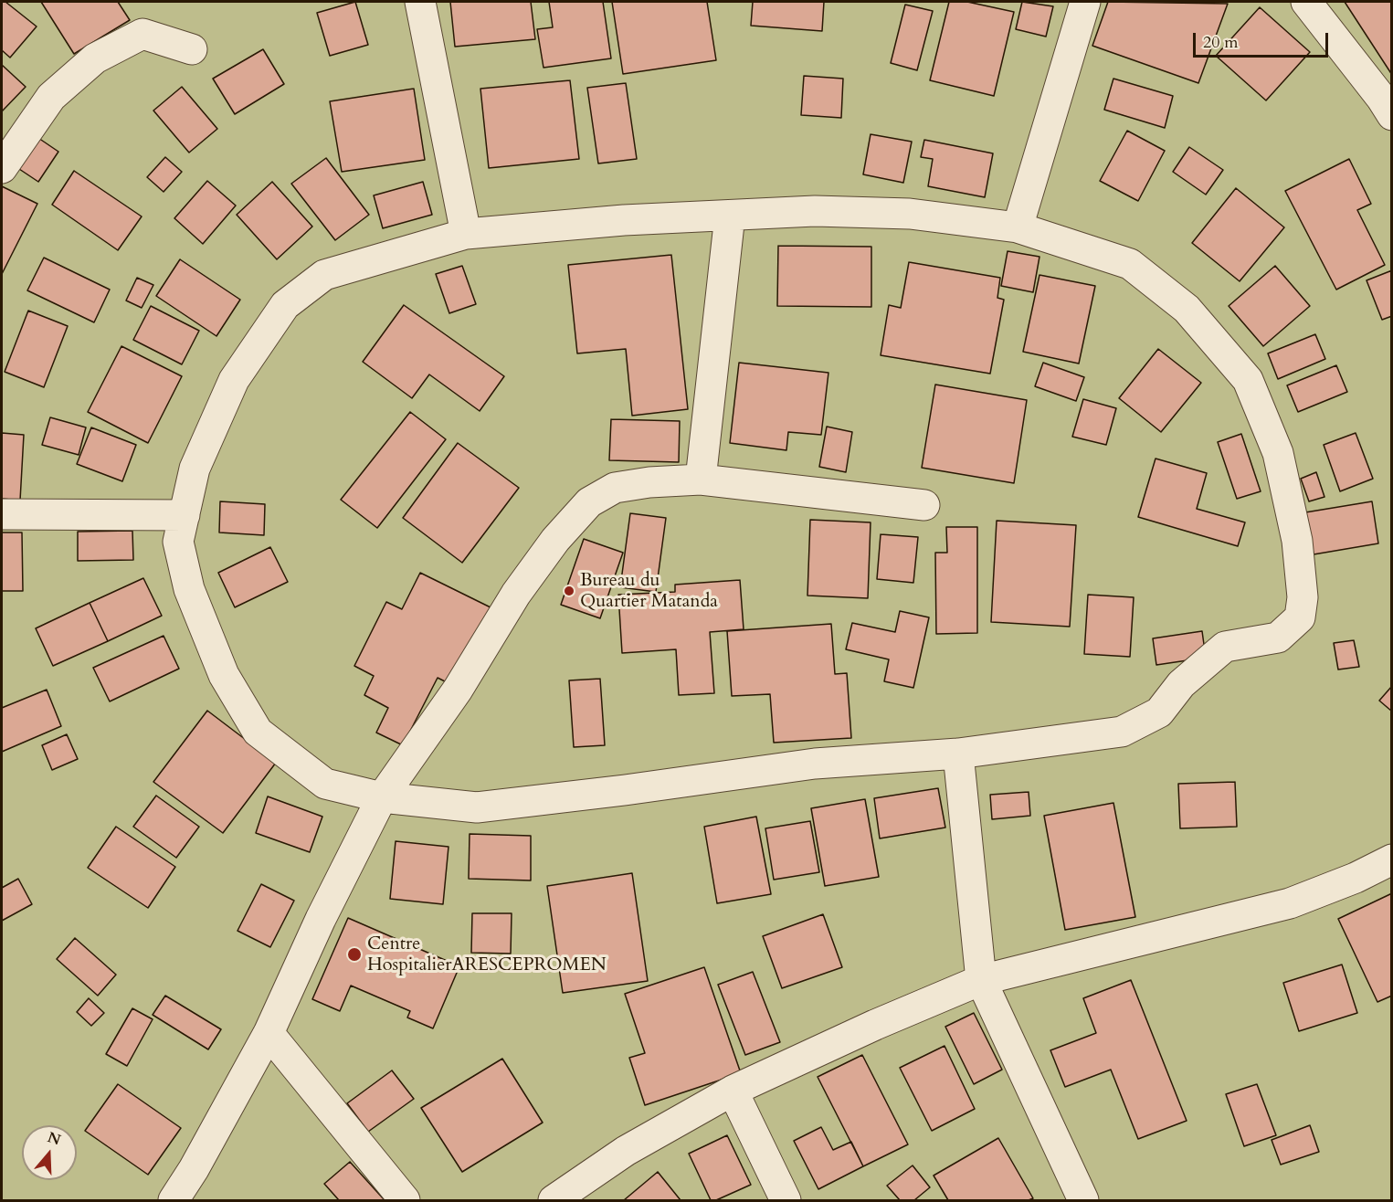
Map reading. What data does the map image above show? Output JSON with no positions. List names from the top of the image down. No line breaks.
{"places":["Bureau du Quartier Matanda","Centre HospitalierARESCEPROMEN"],"scale_bar":"20 m","north":"top"}
